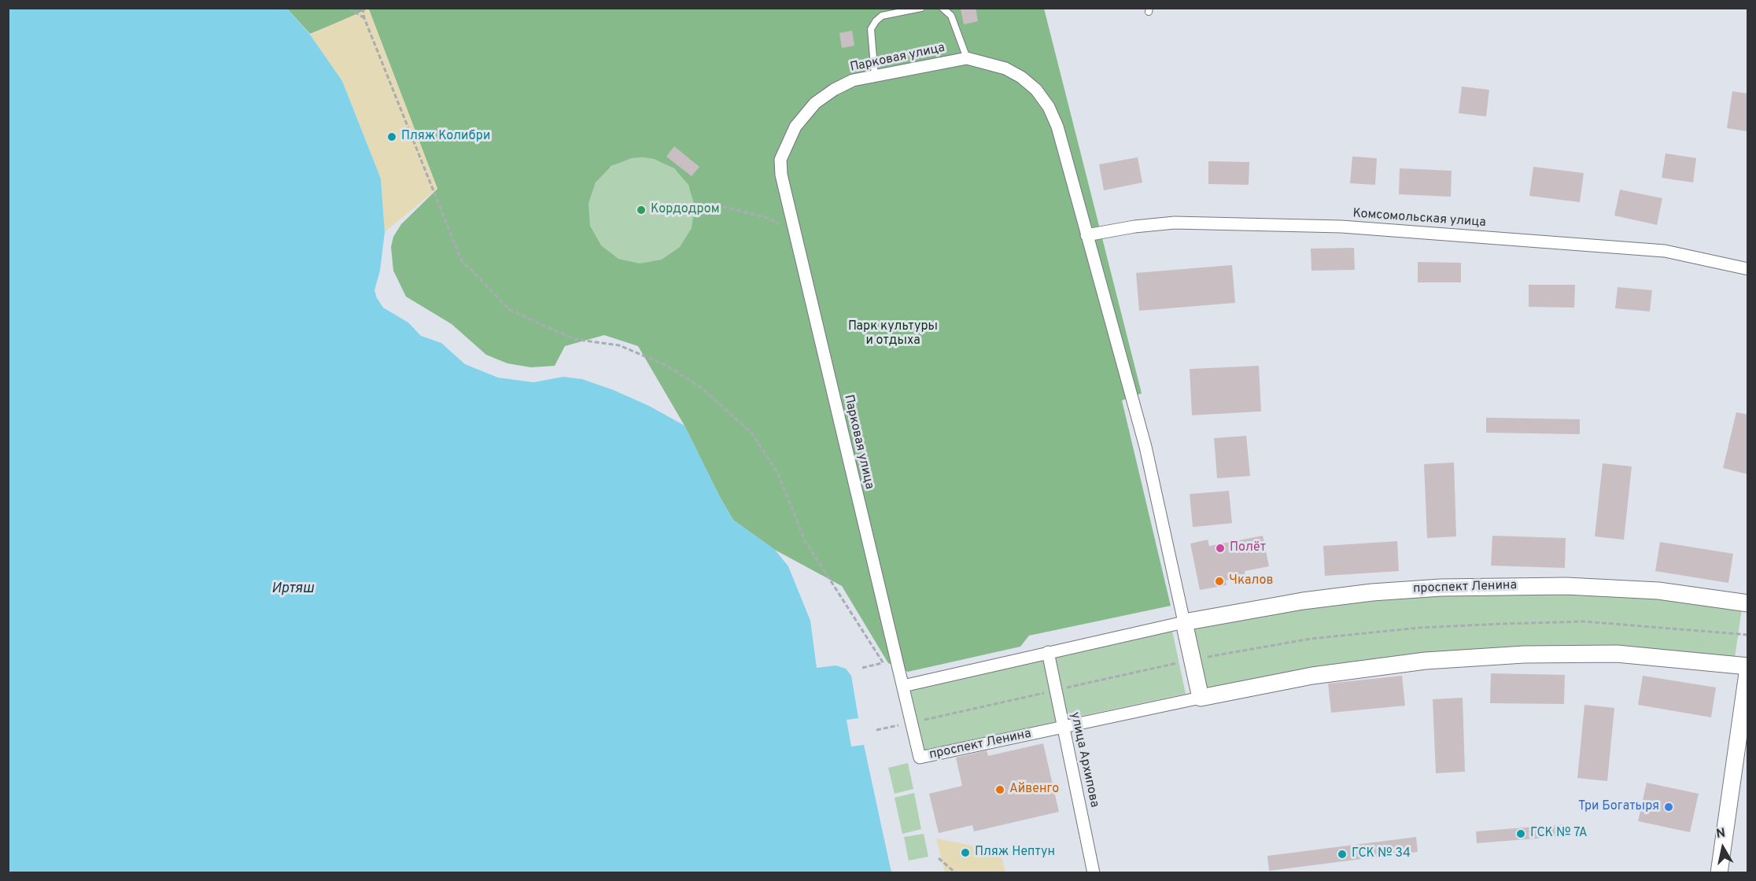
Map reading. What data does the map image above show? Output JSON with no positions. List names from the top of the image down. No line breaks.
{"streets":{"street":["Парковая улица","Комсомольская улица","проспект Ленина","улица Архипова"]},"crossings":[["Парковая улица","Комсомольская улица"],["Парковая улица","проспект Ленина"],["проспект Ленина","улица Архипова"]],"water":["Иртяш"],"parks":["Парк культуры и отдыха"],"places":["Пляж Колибри","Кордодром","Полёт","Чкалов","Айвенго","Три Богатыря","ГСК № 7А","Пляж Нептун","ГСК № 34"],"north":"top"}
